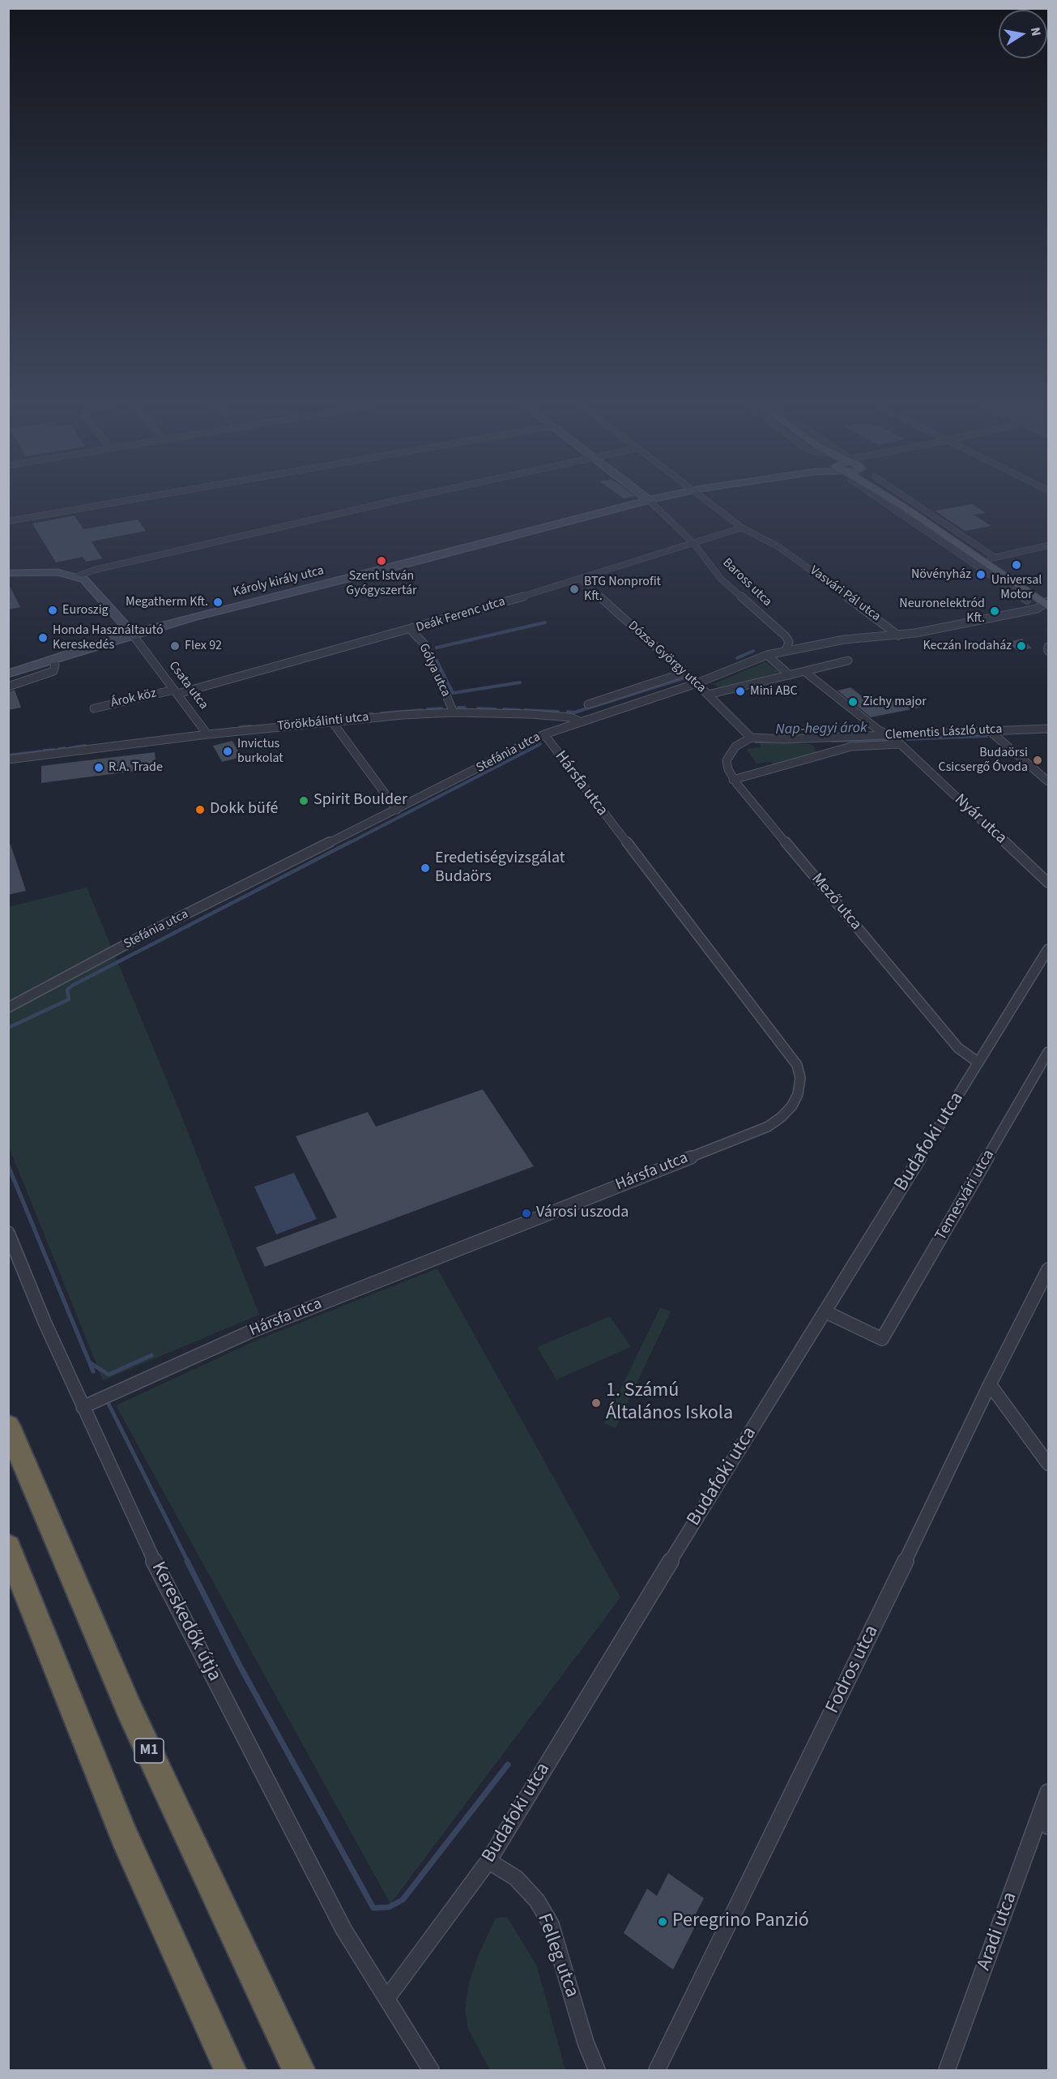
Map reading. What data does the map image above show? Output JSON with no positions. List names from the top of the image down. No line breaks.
{"streets":{"highway":["M1"],"street":["Károly király utca","Baross utca","Vasvári Pál utca","Deák Ferenc utca","Dózsa György utca","Gólya utca","Csata utca","Árok köz","Törökbálinti utca","Clementis László utca","Stefánia utca","Hársfa utca","Nyár utca","Mező utca","Budafoki utca","Temesvári utca","Kereskedők útja","Fodros utca","Aradi utca","Felleg utca"]},"crossings":[["Károly király utca","Csata utca"],["Baross utca","Deák Ferenc utca"],["Baross utca","Stefánia utca"],["Vasvári Pál utca","Deák Ferenc utca"],["Vasvári Pál utca","Stefánia utca"],["Deák Ferenc utca","Dózsa György utca"],["Deák Ferenc utca","Gólya utca"],["Deák Ferenc utca","Csata utca"],["Deák Ferenc utca","Árok köz"],["Dózsa György utca","Clementis László utca"],["Dózsa György utca","Stefánia utca"],["Dózsa György utca","Mező utca"],["Gólya utca","Törökbálinti utca"],["Csata utca","Árok köz"],["Csata utca","Törökbálinti utca"],["Törökbálinti utca","Stefánia utca"],["Clementis László utca","Nyár utca"],["Clementis László utca","Mező utca"],["Stefánia utca","Hársfa utca"],["Hársfa utca","Kereskedők útja"],["Mező utca","Budafoki utca"],["Budafoki utca","Temesvári utca"],["Budafoki utca","Kereskedők útja"],["Budafoki utca","Felleg utca"]],"water":["Nap-hegyi árok"],"places":["Szent István Gyógyszertár","Universal Motor","Növényház","BTG Nonprofit Kft.","Megatherm Kft.","Euroszig","Neuronelektród Kft.","Honda Használtautó Kereskedés","Flex 92","Keczán Irodaház","Mini ABC","Zichy major","Invictus burkolat","Budaörsi Csicsergő Óvoda","R.A. Trade","Spirit Boulder","Dokk büfé","Eredetiségvizsgálat Budaörs","Városi uszoda","1. Számú Általános Iskola","Peregrino Panzió"],"north":"right"}
